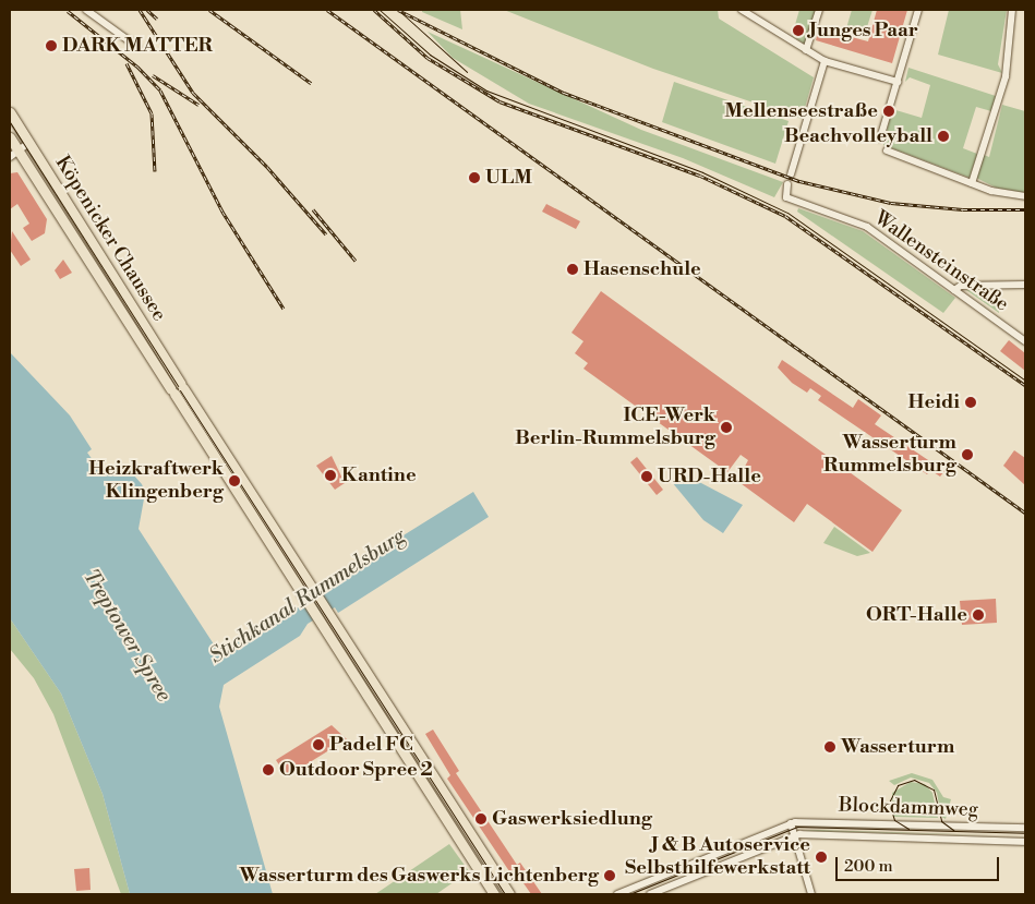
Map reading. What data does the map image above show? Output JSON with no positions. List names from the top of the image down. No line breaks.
{"streets":{"main road":["Köpenicker Chaussee"],"street":["Wallensteinstraße","Blockdammweg"]},"water":["Stichkanal Rummelsburg","Treptower Spree"],"places":["Junges Paar","DARK MATTER","Mellenseestraße","Beachvolleyball","ULM","Hasenschule","Heidi","ICE-Werk Berlin-Rummelsburg","Wasserturm Rummelsburg","Kantine","URD-Halle","Heizkraftwerk Klingenberg","ORT-Halle","Padel FC","Wasserturm","Outdoor Spree 2","Gaswerksiedlung","J & B Autoservice Selbsthilfewerkstatt","Wasserturm des Gaswerks Lichtenberg"],"scale_bar":"200 m"}
